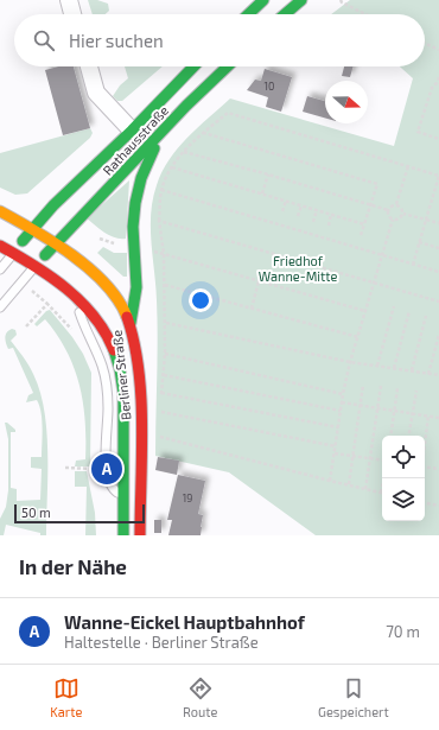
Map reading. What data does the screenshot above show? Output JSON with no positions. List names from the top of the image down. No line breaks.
{"streets":{"street":["Rathausstraße","Berliner Straße"]},"crossings":[["Rathausstraße","Berliner Straße"]],"parks":["Friedhof Wanne-Mitte"],"house_numbers":["10","19"],"scale_bar":"50 m","north":"right","page":{"search":"Hier suchen","pins":"A","scale":"50 m","heading":"In der Nähe","list":[{"mark":"A","name":"Wanne-Eickel Hauptbahnhof","note":"Haltestelle · Berliner Straße","value":"70 m"}],"nav":["Karte","Route","Gespeichert"]}}
